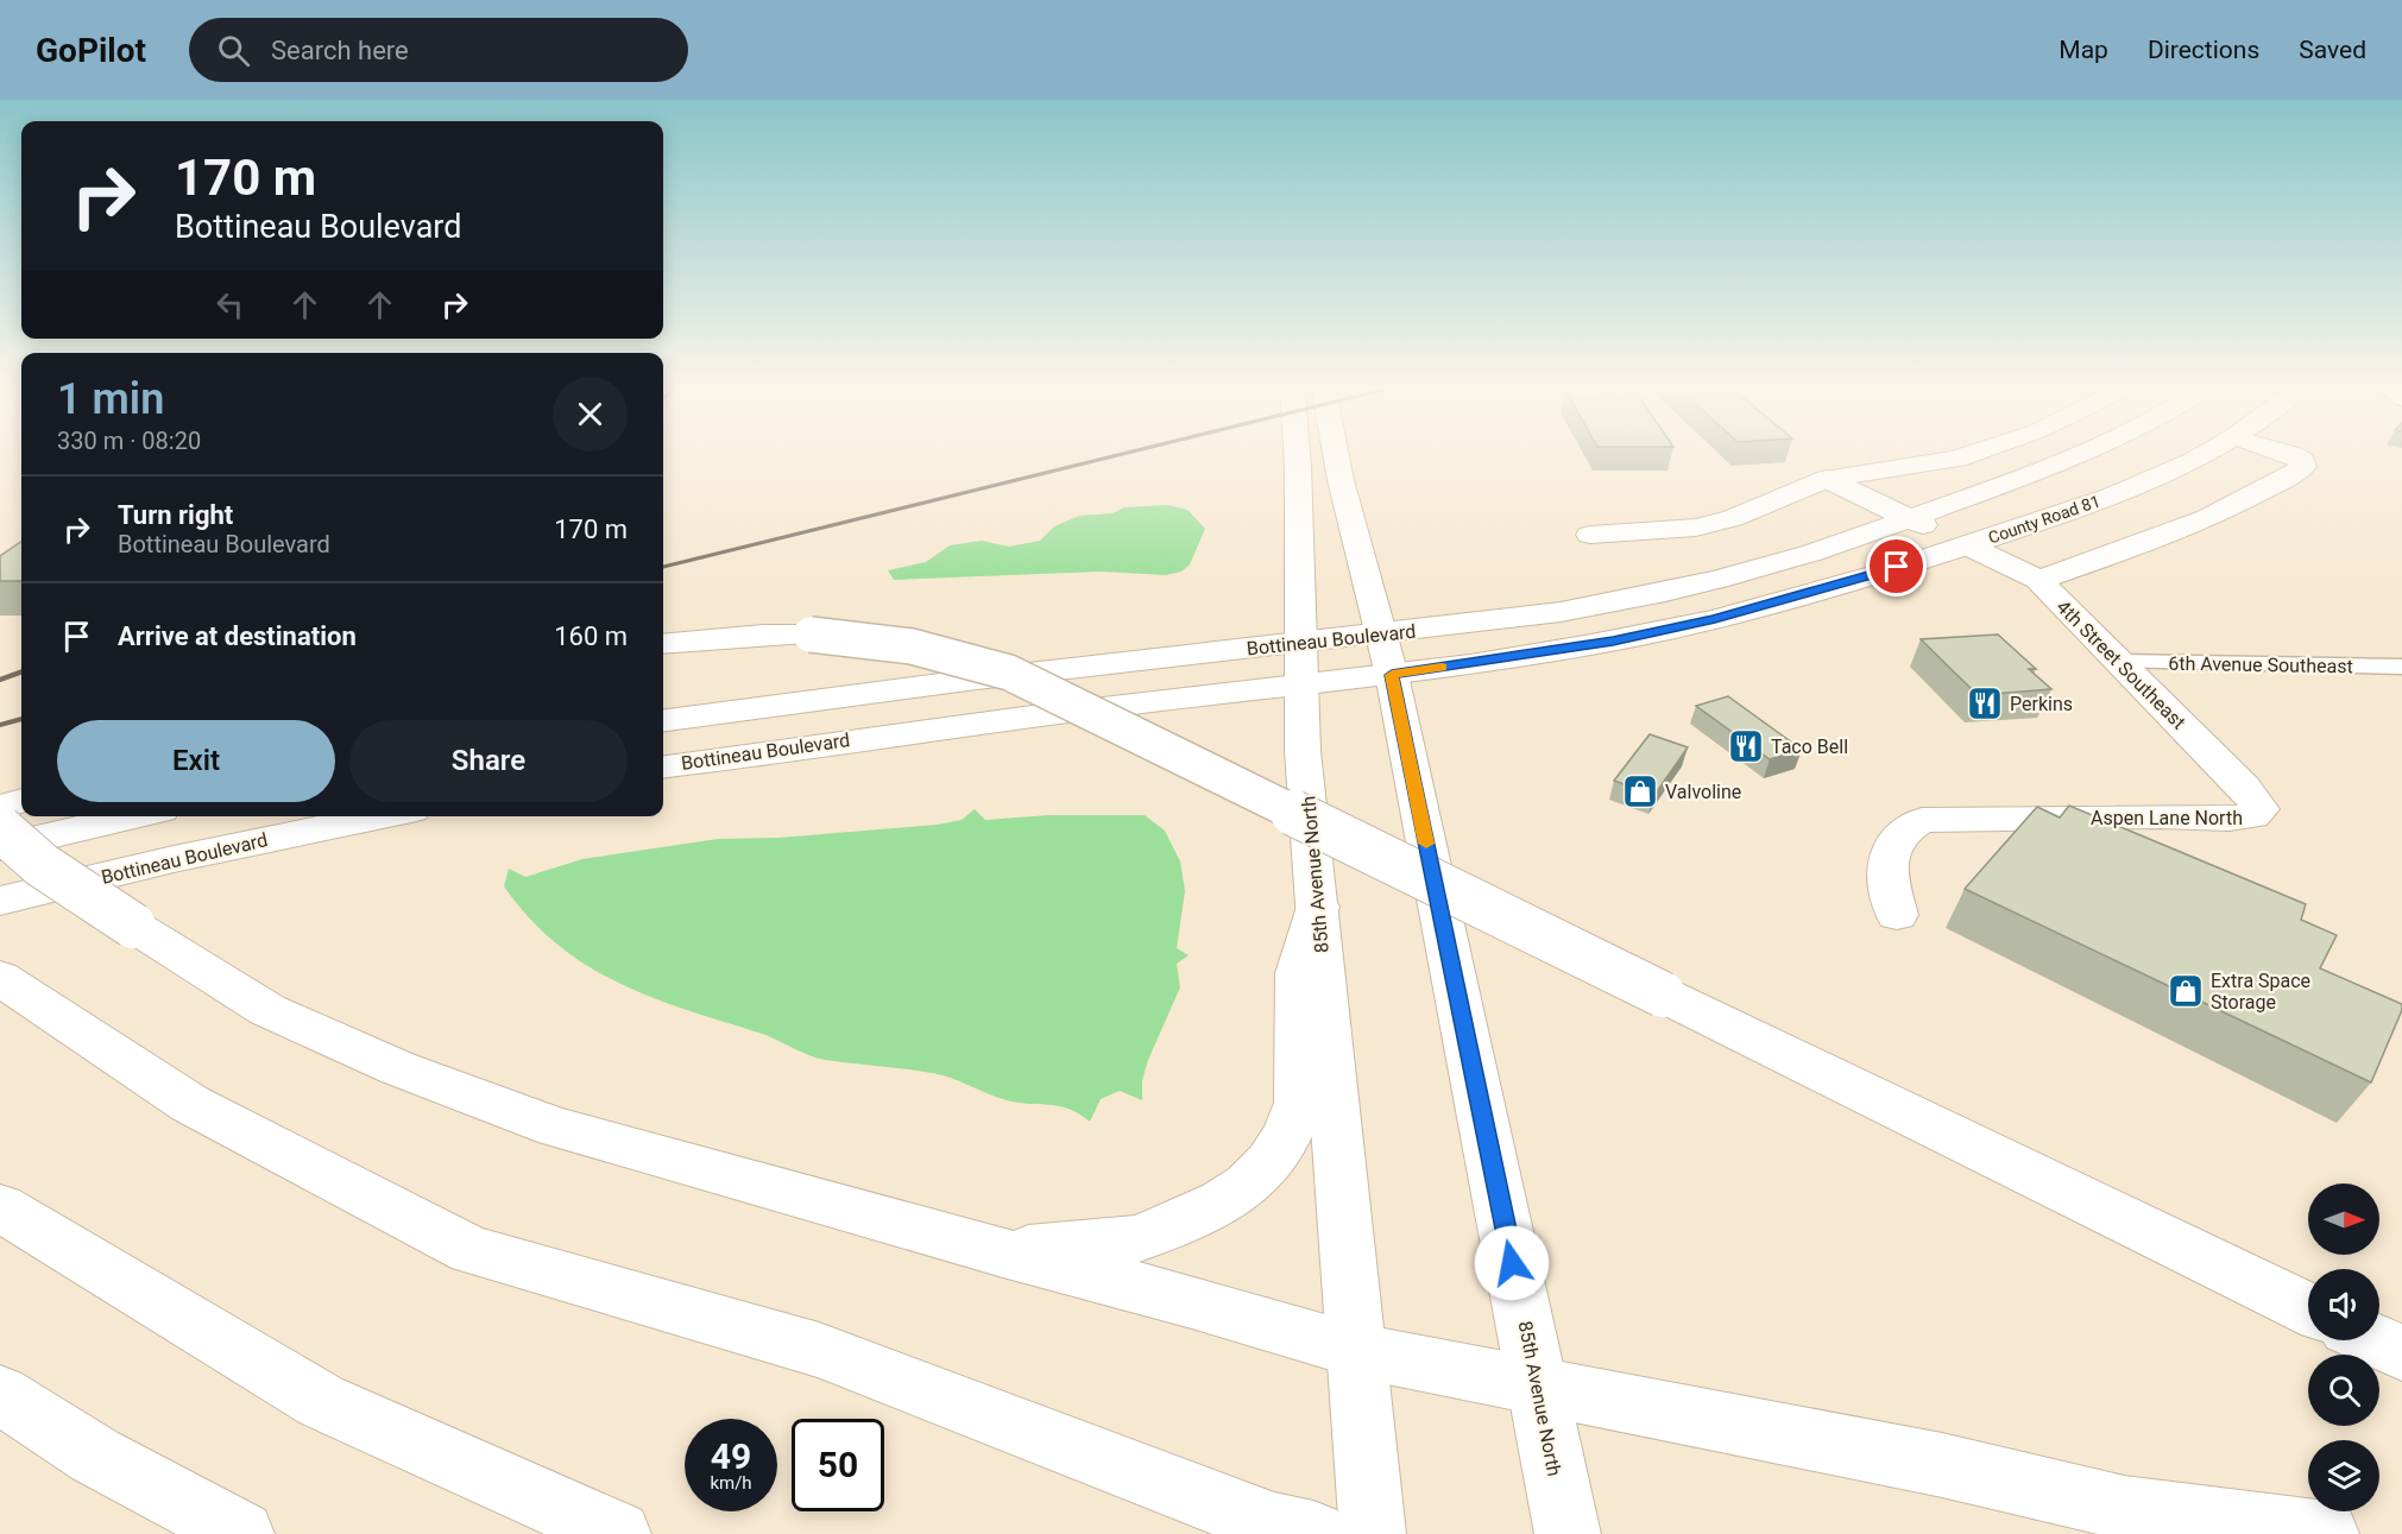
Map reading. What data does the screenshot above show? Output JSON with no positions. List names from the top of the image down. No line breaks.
{"streets":{"main road":["County Road 81","Bottineau Boulevard","4th Street Southeast","Aspen Lane North","85th Avenue North"],"street":["6th Avenue Southeast"]},"crossings":[["County Road 81","Bottineau Boulevard"],["County Road 81","4th Street Southeast"],["Bottineau Boulevard","4th Street Southeast"],["Bottineau Boulevard","85th Avenue North"],["4th Street Southeast","6th Avenue Southeast"],["4th Street Southeast","Aspen Lane North"]],"places":{"restaurant":["Perkins","Taco Bell"],"shop":["Valvoline","Extra Space Storage"]},"north":"right","page":{"header":"GoPilot","search":"Search here","nav":["Map","Directions","Saved"],"turn":["170 m","Bottineau Boulevard"],"heading":["1 min","330 m · 08:20"],"list":[{"name":"Turn right","note":"Bottineau Boulevard","value":"170 m"},{"name":"Arrive at destination","value":"160 m"}],"buttons":["Exit","Share"],"speed":"49 km/h","limit":"50"}}
